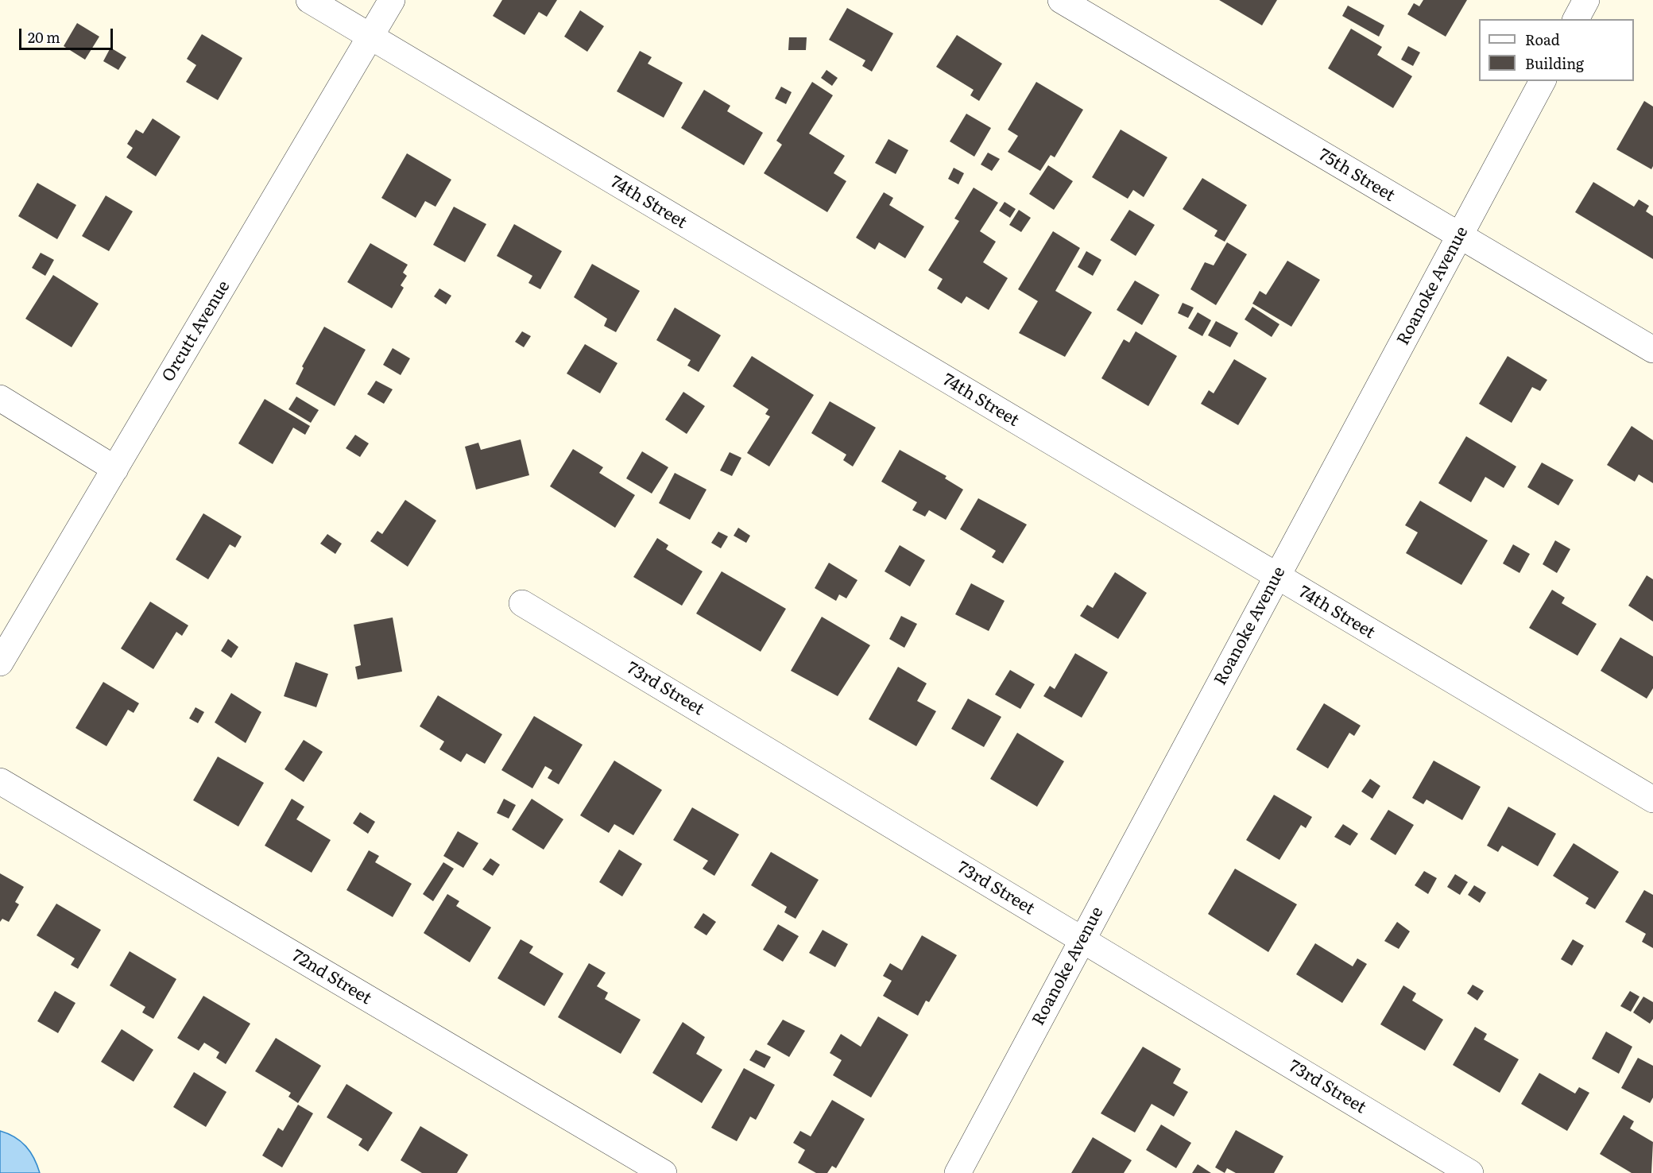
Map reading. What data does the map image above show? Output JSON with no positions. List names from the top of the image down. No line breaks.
{"streets":{"street":["75th Street","74th Street","Roanoke Avenue","Orcutt Avenue","73rd Street","72nd Street"]},"crossings":[["75th Street","Roanoke Avenue"],["74th Street","Roanoke Avenue"],["74th Street","Orcutt Avenue"],["Roanoke Avenue","73rd Street"]],"legend":["Road","Building"],"scale_bar":"20 m"}
